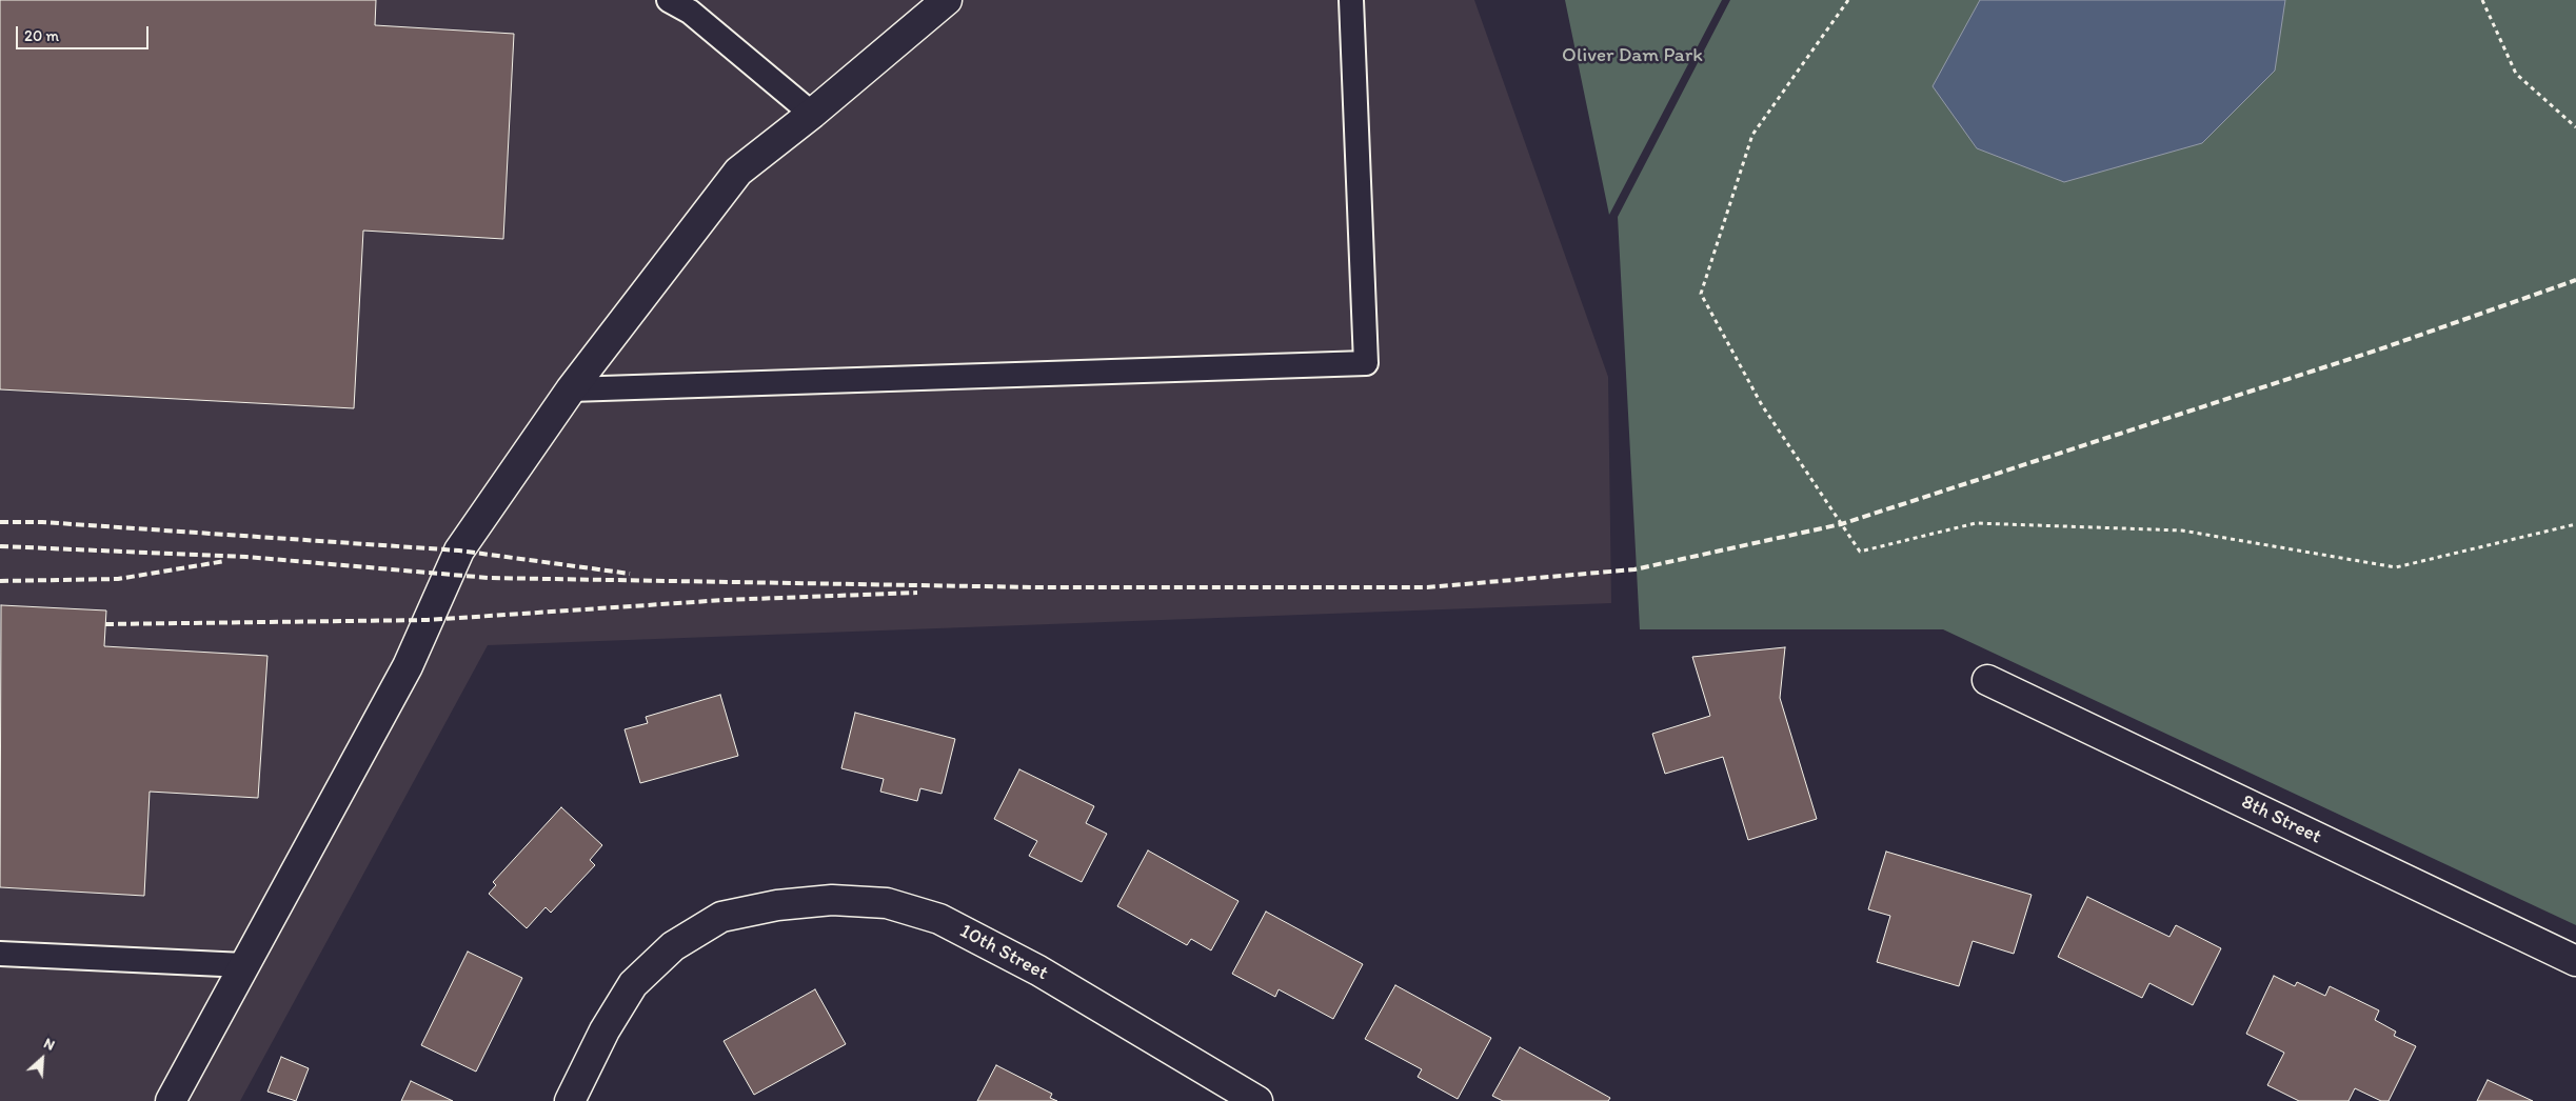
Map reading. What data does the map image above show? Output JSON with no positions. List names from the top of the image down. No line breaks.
{"streets":{"street":["8th Street","10th Street"]},"parks":["Oliver Dam Park"],"scale_bar":"20 m","north":"top right"}
